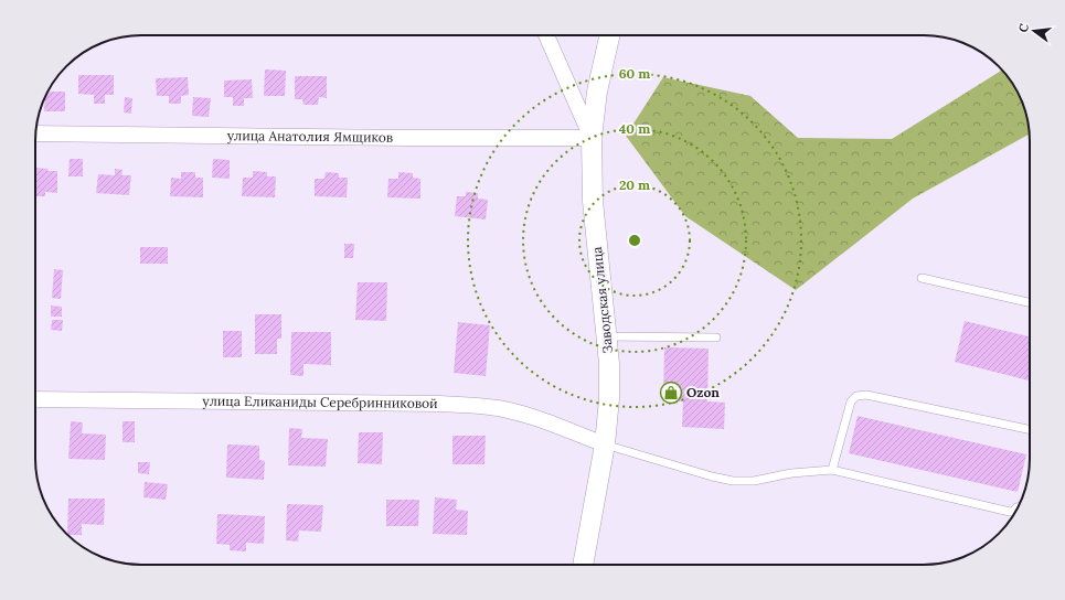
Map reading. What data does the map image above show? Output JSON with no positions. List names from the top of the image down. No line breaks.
{"streets":{"street":["улица Анатолия Ямщиков","Заводская улица","улица Еликаниды Серебринниковой"]},"crossings":[["улица Анатолия Ямщиков","Заводская улица"],["Заводская улица","улица Еликаниды Серебринниковой"]],"places":{"shop":["Ozon"]},"north":"left","rings":["60 m","40 m","20 m"]}
